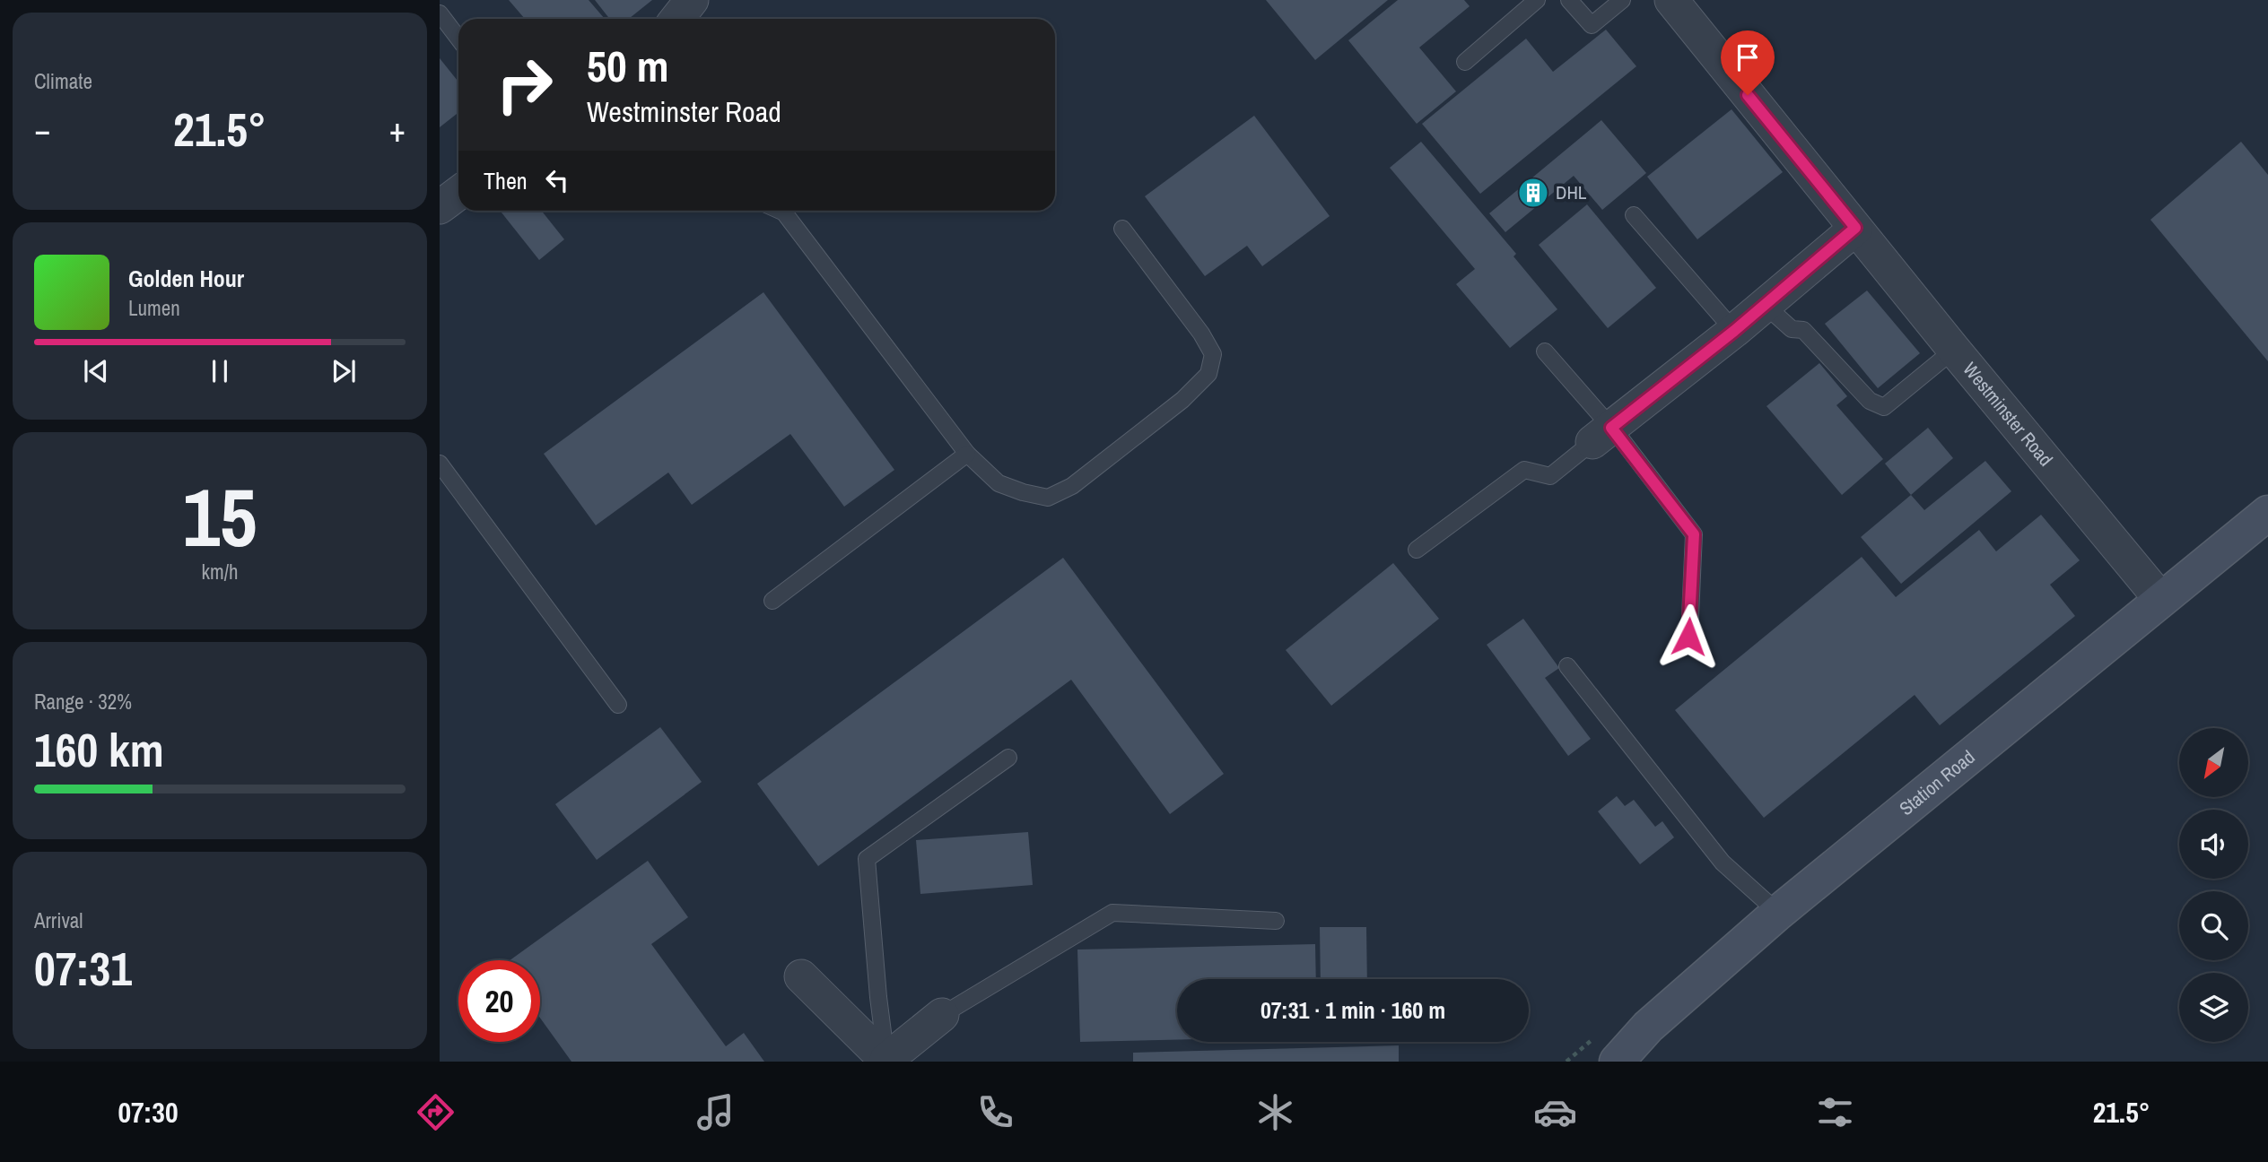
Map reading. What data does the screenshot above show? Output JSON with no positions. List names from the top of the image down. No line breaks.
{"streets":{"street":["Westminster Road","Station Road"]},"crossings":[["Westminster Road","Station Road"]],"places":{"building":["DHL"]},"north":"bottom left","page":{"tile":["Climate",["15","km/h"],["Range · 32%","160 km"],["Arrival","07:31"]],"turn":["50 m","Westminster Road"],"heat":["−","21.5°","+"],"then":"Then","song":["Golden Hour","Lumen"],"limit":"20","trip":"07:31 · 1 min · 160 m","tabs":["07:30","21.5°"]}}
